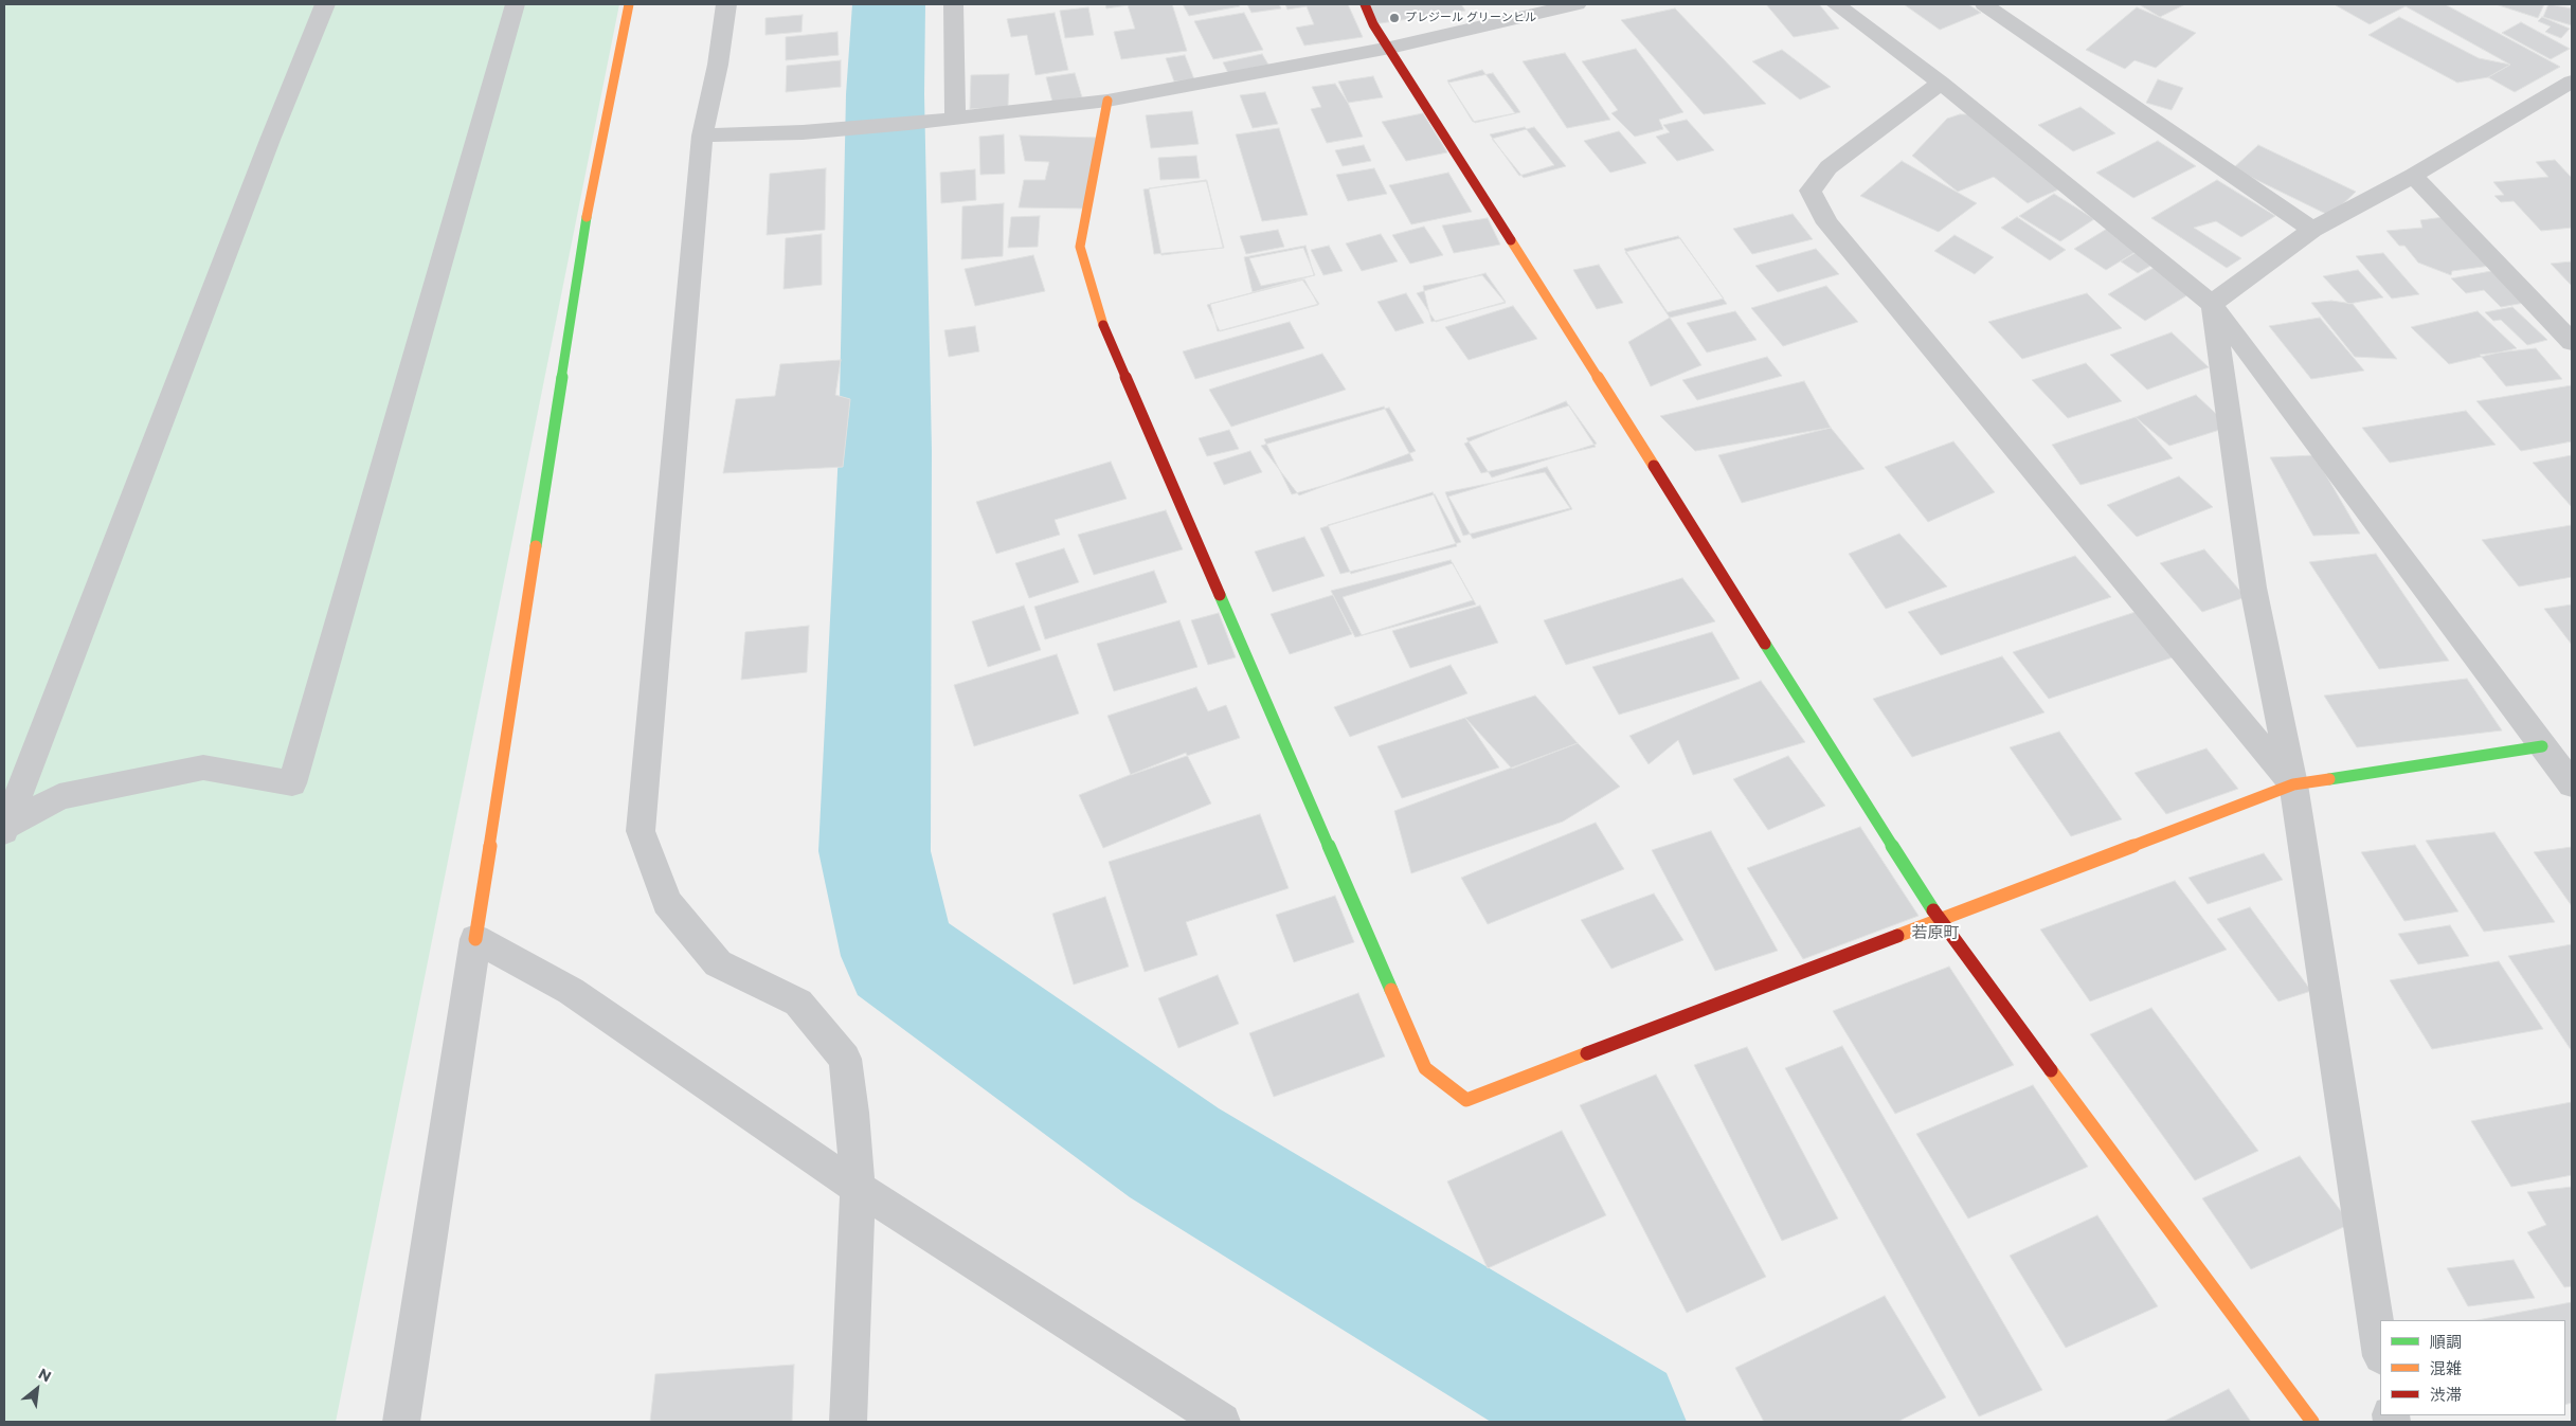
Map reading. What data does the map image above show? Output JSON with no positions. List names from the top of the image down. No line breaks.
{"districts":["若原町"],"places":["プレジール グリーンヒル"],"legend":["順調","混雑","渋滞"],"north":"top right"}
